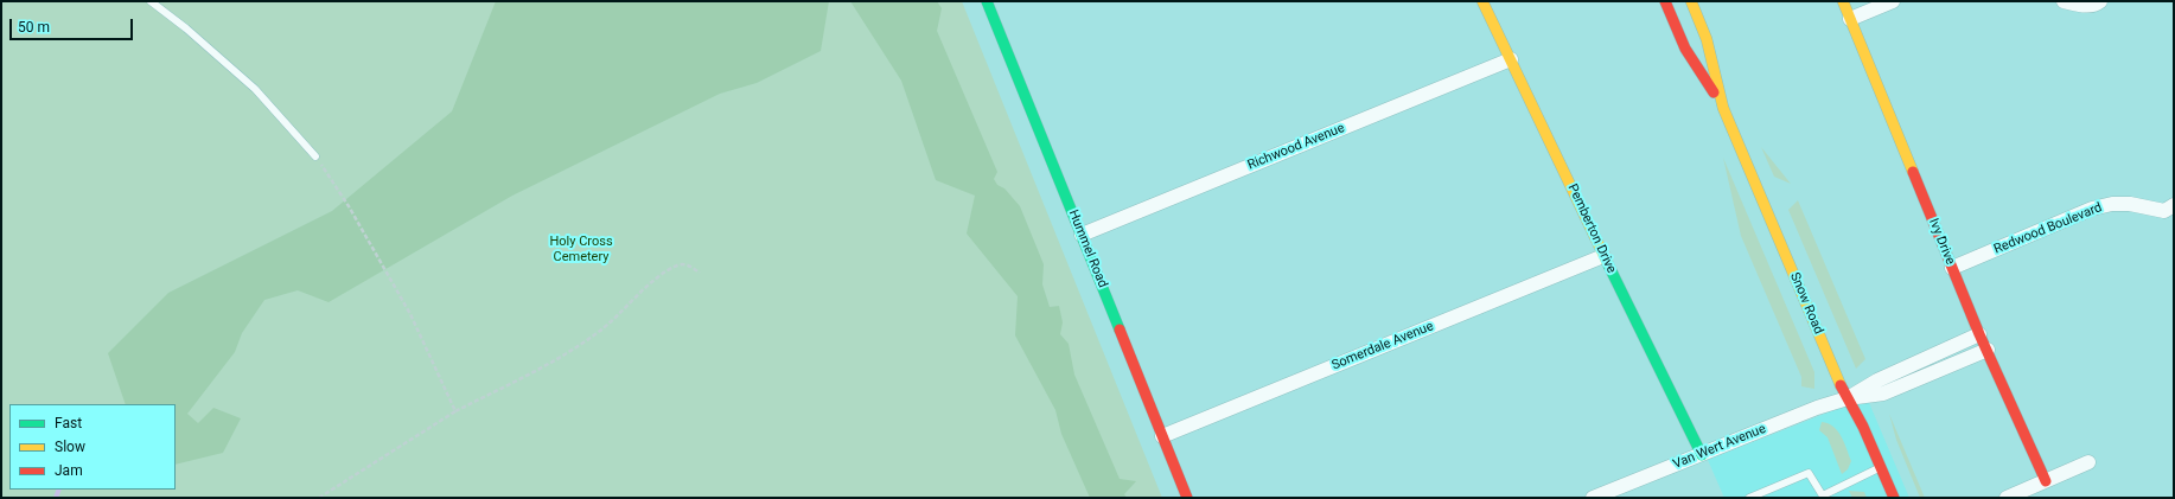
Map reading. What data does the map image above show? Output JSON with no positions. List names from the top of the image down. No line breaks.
{"streets":{"street":["Richwood Avenue","Pemberton Drive","Redwood Boulevard","Ivy Drive","Hummel Road","Snow Road","Somerdale Avenue","Van Wert Avenue"]},"crossings":[["Richwood Avenue","Pemberton Drive"],["Richwood Avenue","Hummel Road"],["Pemberton Drive","Somerdale Avenue"],["Pemberton Drive","Van Wert Avenue"],["Redwood Boulevard","Ivy Drive"],["Ivy Drive","Van Wert Avenue"],["Hummel Road","Somerdale Avenue"],["Snow Road","Van Wert Avenue"]],"parks":["Holy Cross Cemetery"],"legend":["Fast","Slow","Jam"],"scale_bar":"50 m"}
